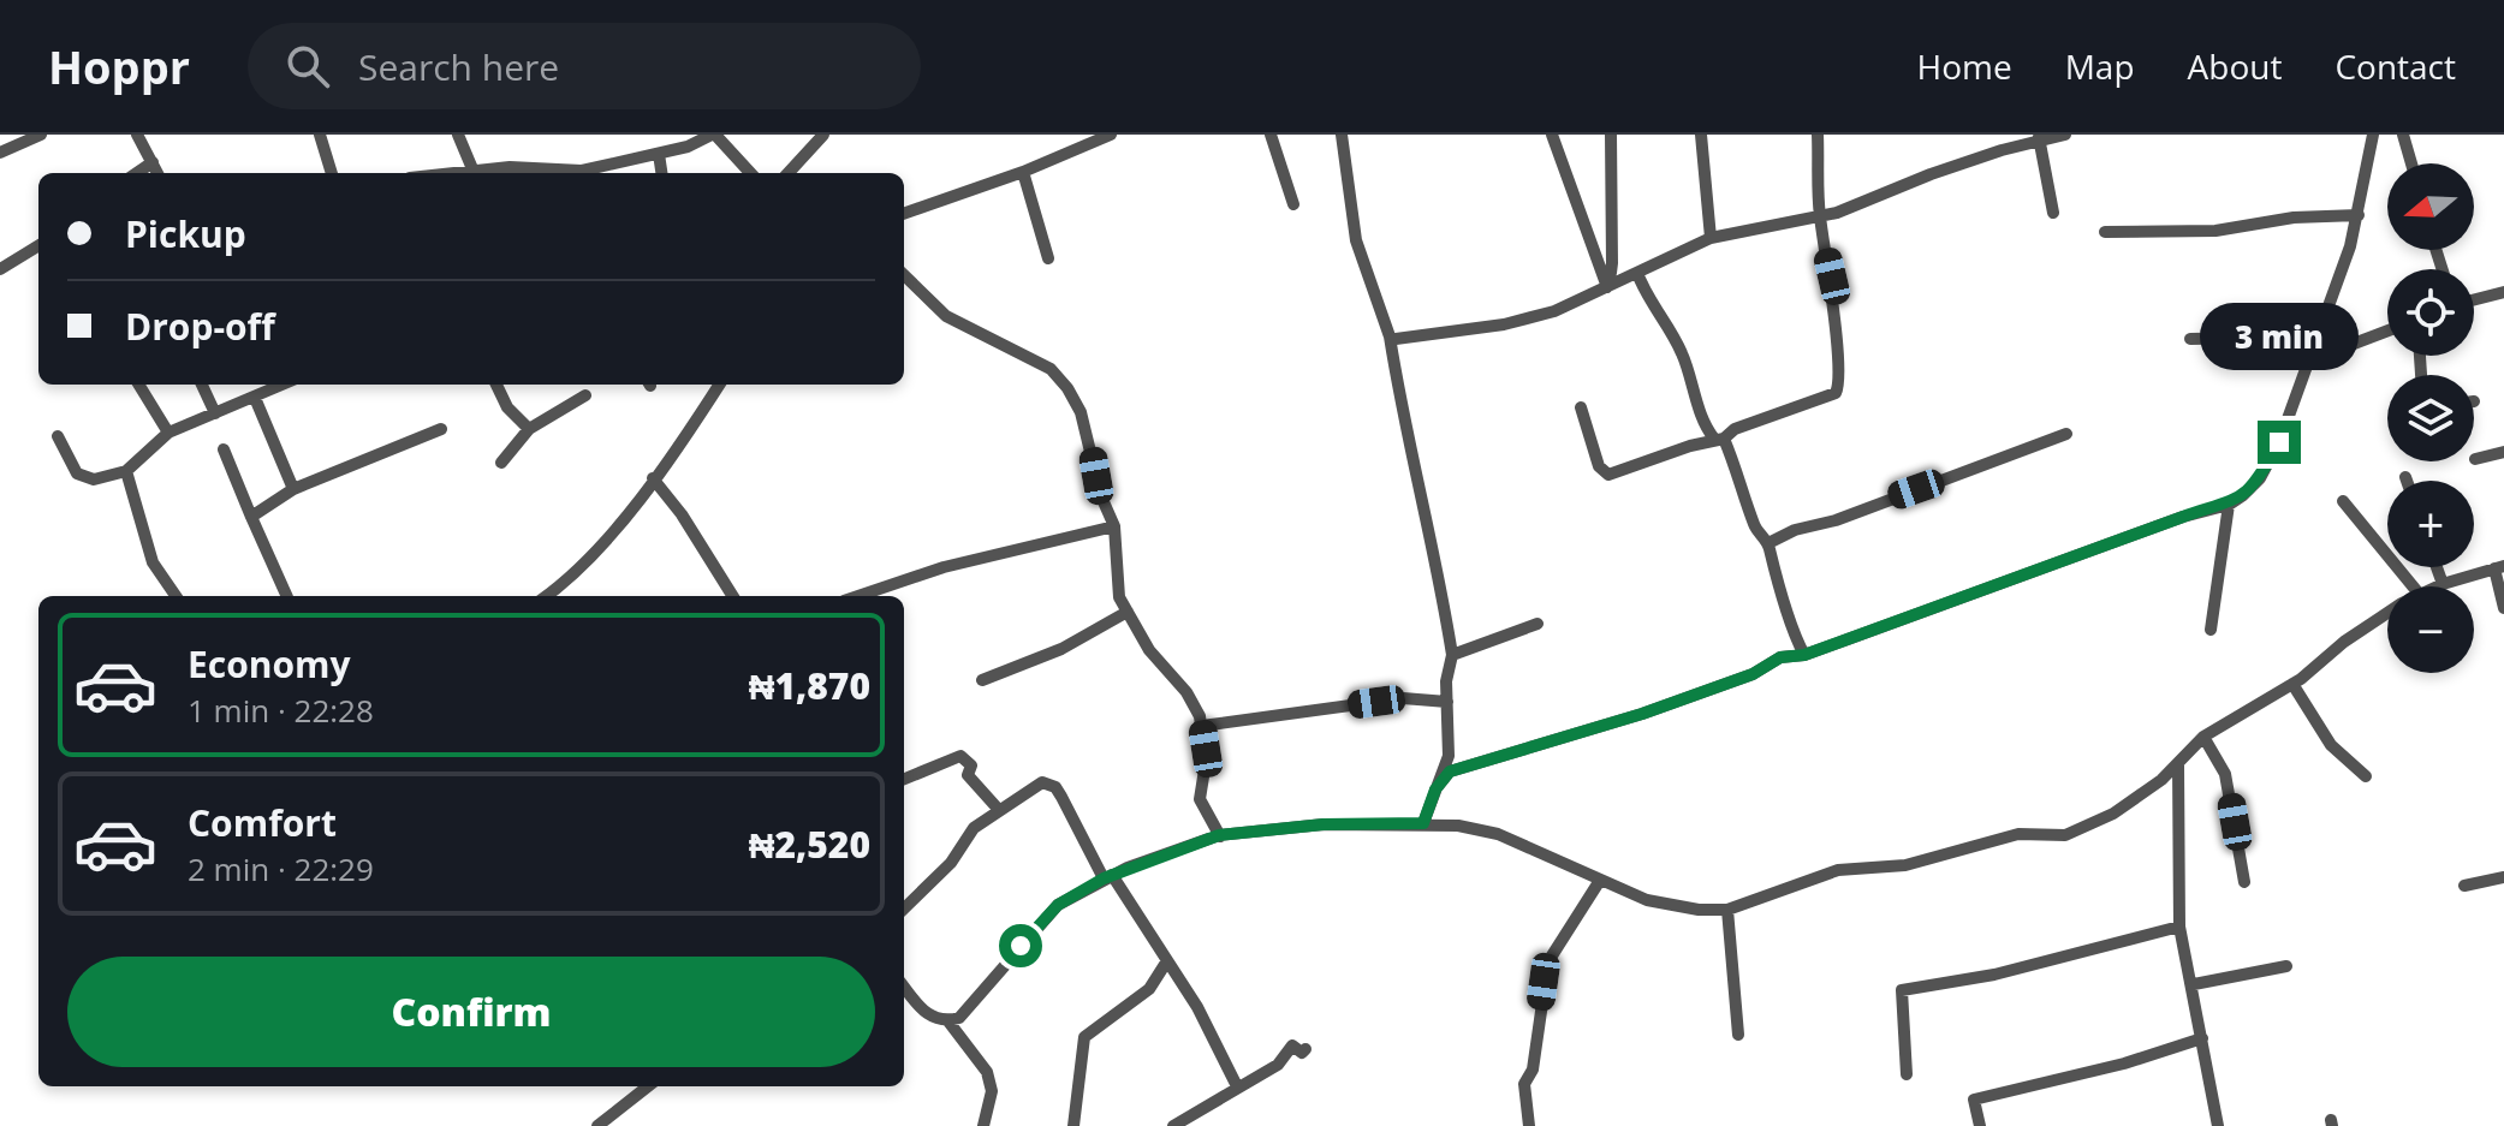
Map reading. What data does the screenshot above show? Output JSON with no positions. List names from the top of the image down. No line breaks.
{"north":"left","page":{"header":"Hoppr","search":"Search here","nav":["Home","Map","About","Contact"],"map_buttons":["+","−"],"banner":["Pickup","Drop-off"],"bubble":"3 min","list":[{"name":"Economy","note":"1 min · 22:28","value":"₦1,870"},{"name":"Comfort","note":"2 min · 22:29","value":"₦2,520"}],"buttons":"Confirm"}}
